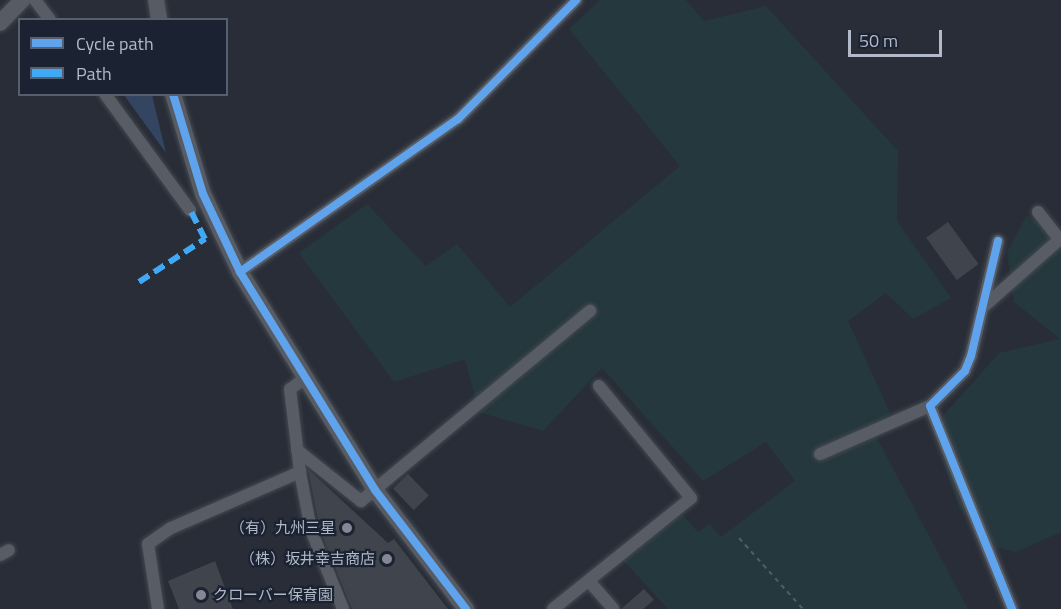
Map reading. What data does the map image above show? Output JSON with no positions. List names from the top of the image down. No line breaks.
{"places":["（有）九州三星","（株）坂井幸吉商店","クローバー保育園"],"legend":["Cycle path","Path"],"scale_bar":"50 m"}
